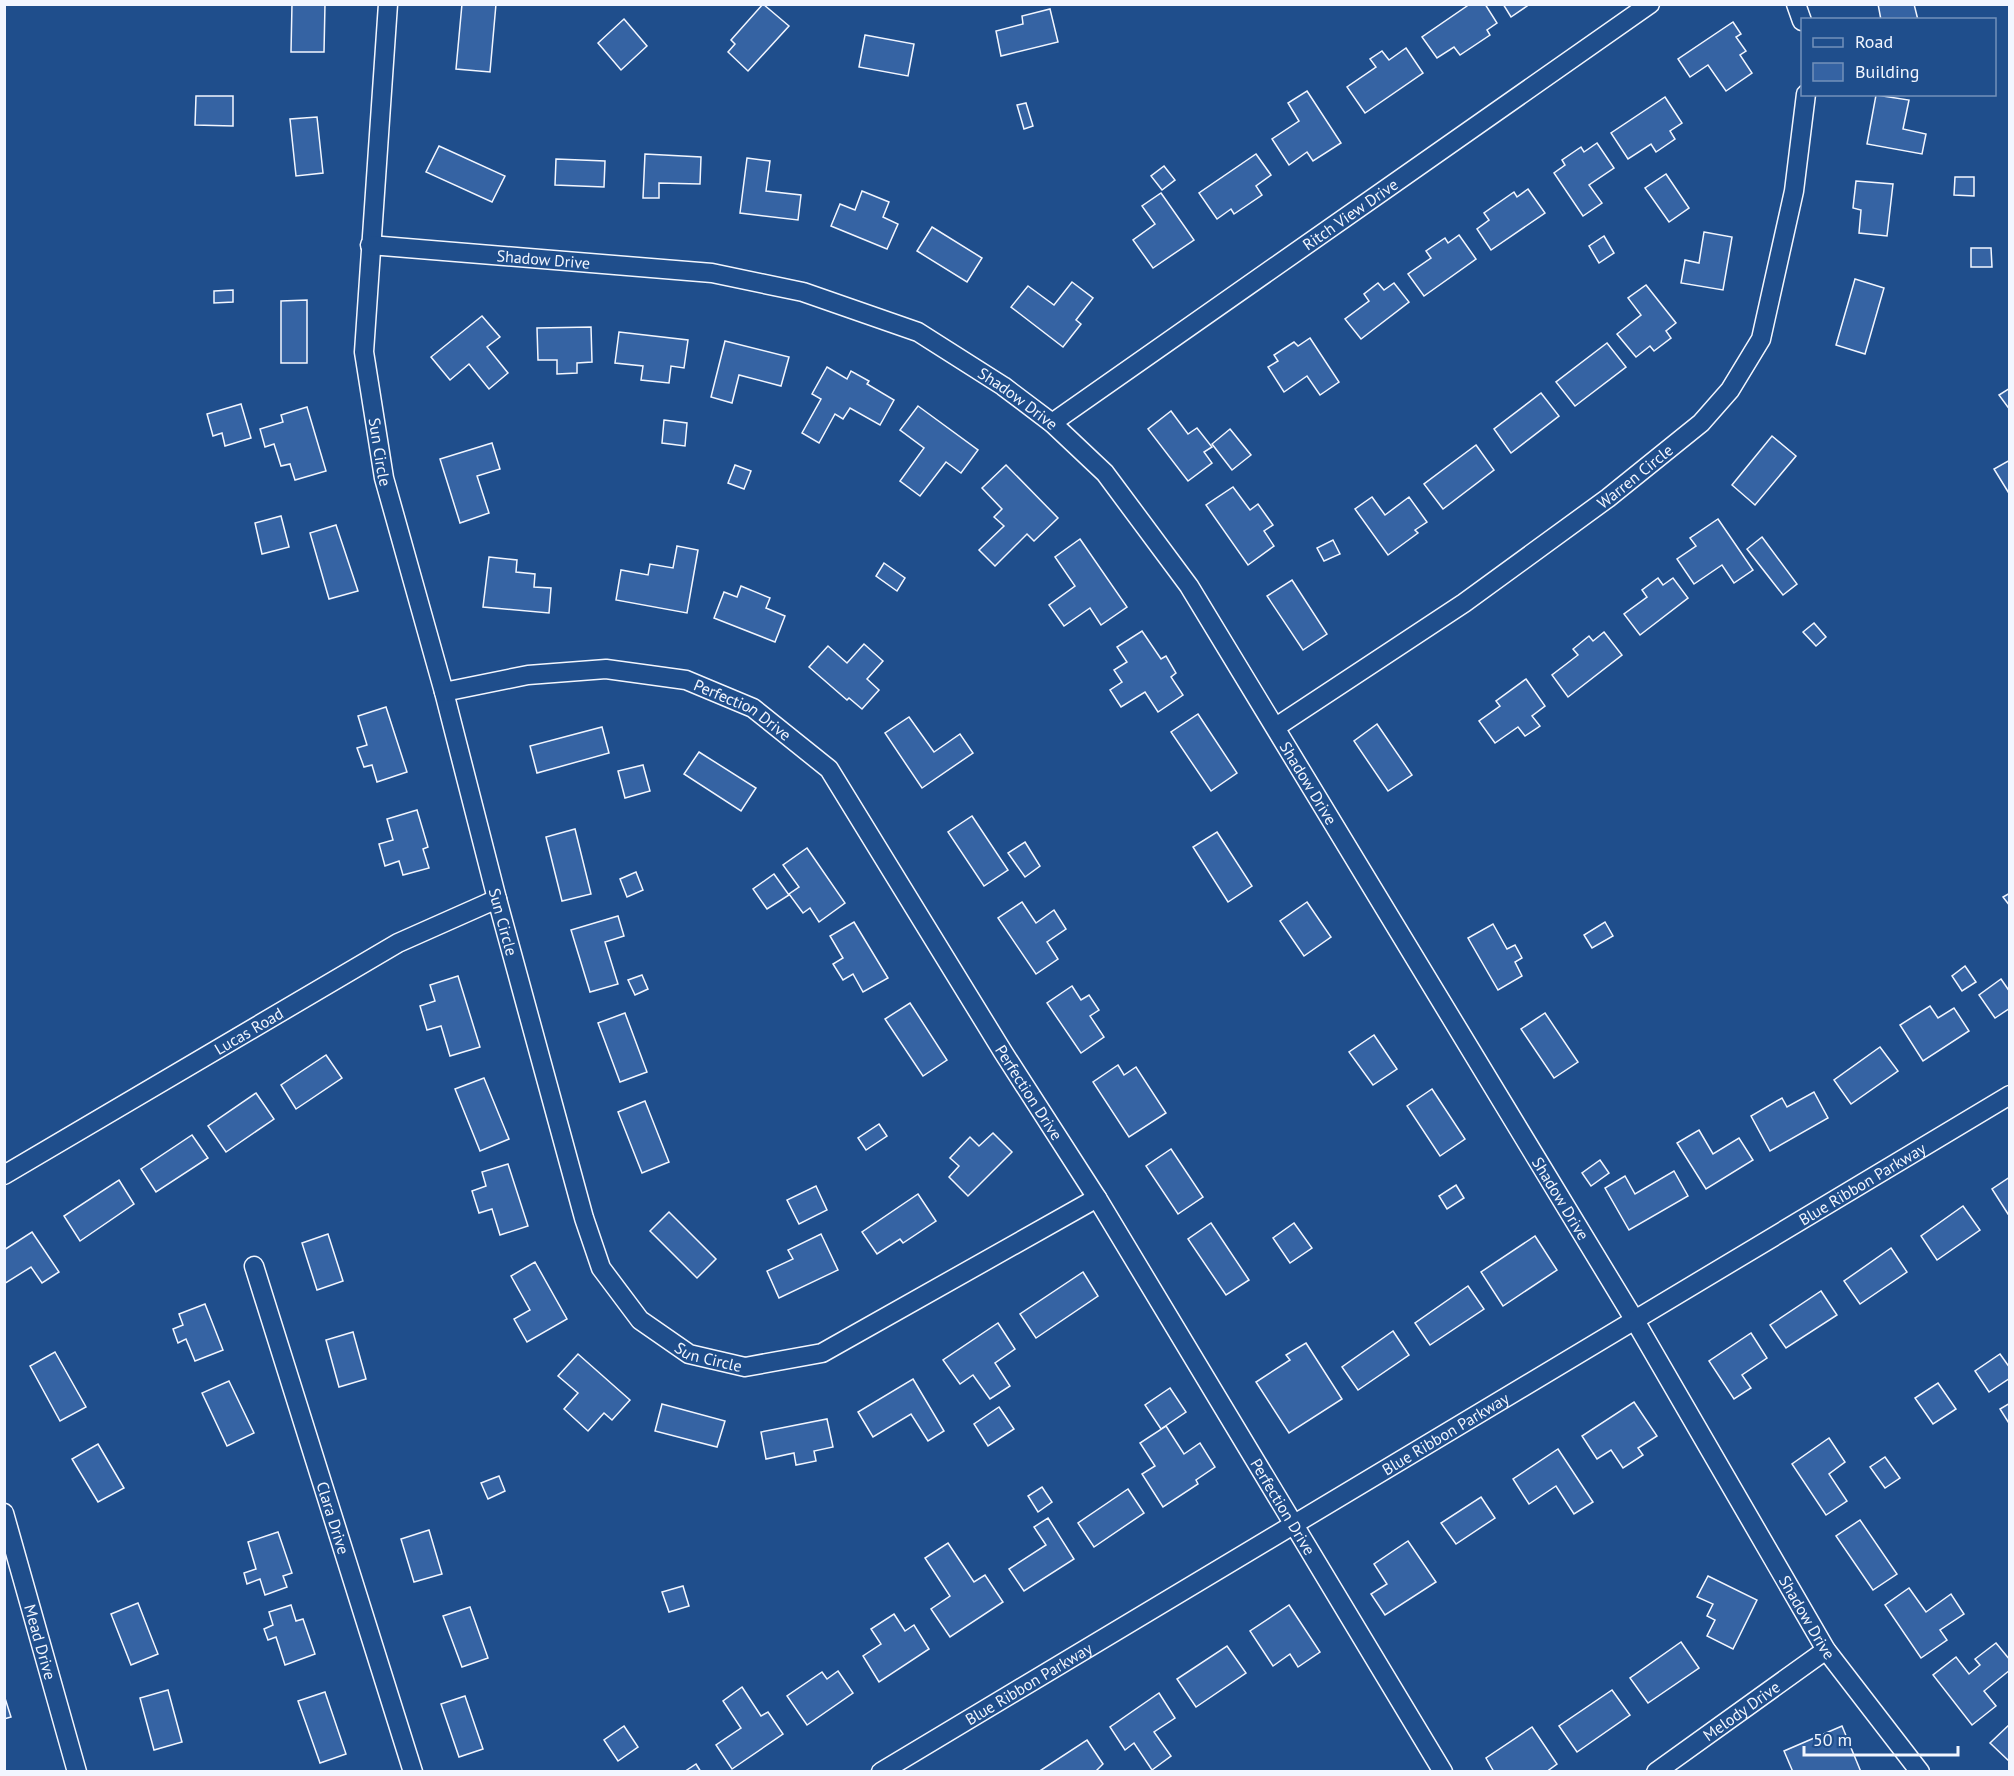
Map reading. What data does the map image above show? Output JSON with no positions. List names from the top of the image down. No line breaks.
{"streets":{"street":["Ritch View Drive","Shadow Drive","Sun Circle","Warren Circle","Perfection Drive","Lucas Road","Blue Ribbon Parkway","Clara Drive","Mead Drive","Melody Drive"]},"crossings":[["Ritch View Drive","Shadow Drive"],["Shadow Drive","Sun Circle"],["Shadow Drive","Warren Circle"],["Shadow Drive","Blue Ribbon Parkway"],["Shadow Drive","Melody Drive"],["Sun Circle","Perfection Drive"],["Sun Circle","Lucas Road"],["Perfection Drive","Blue Ribbon Parkway"]],"legend":["Road","Building"],"scale_bar":"50 m"}
